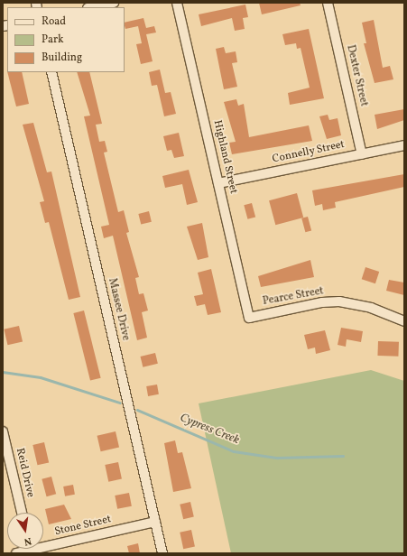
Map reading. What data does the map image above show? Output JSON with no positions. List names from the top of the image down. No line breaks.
{"streets":{"street":["Dexter Street","Connelly Street","Highland Street","Pearce Street","Massee Drive","Reid Drive","Stone Street"]},"crossings":[["Dexter Street","Connelly Street"],["Connelly Street","Highland Street"],["Highland Street","Pearce Street"],["Massee Drive","Stone Street"]],"water":["Cypress Creek"],"legend":["Road","Park","Building"],"north":"bottom"}
